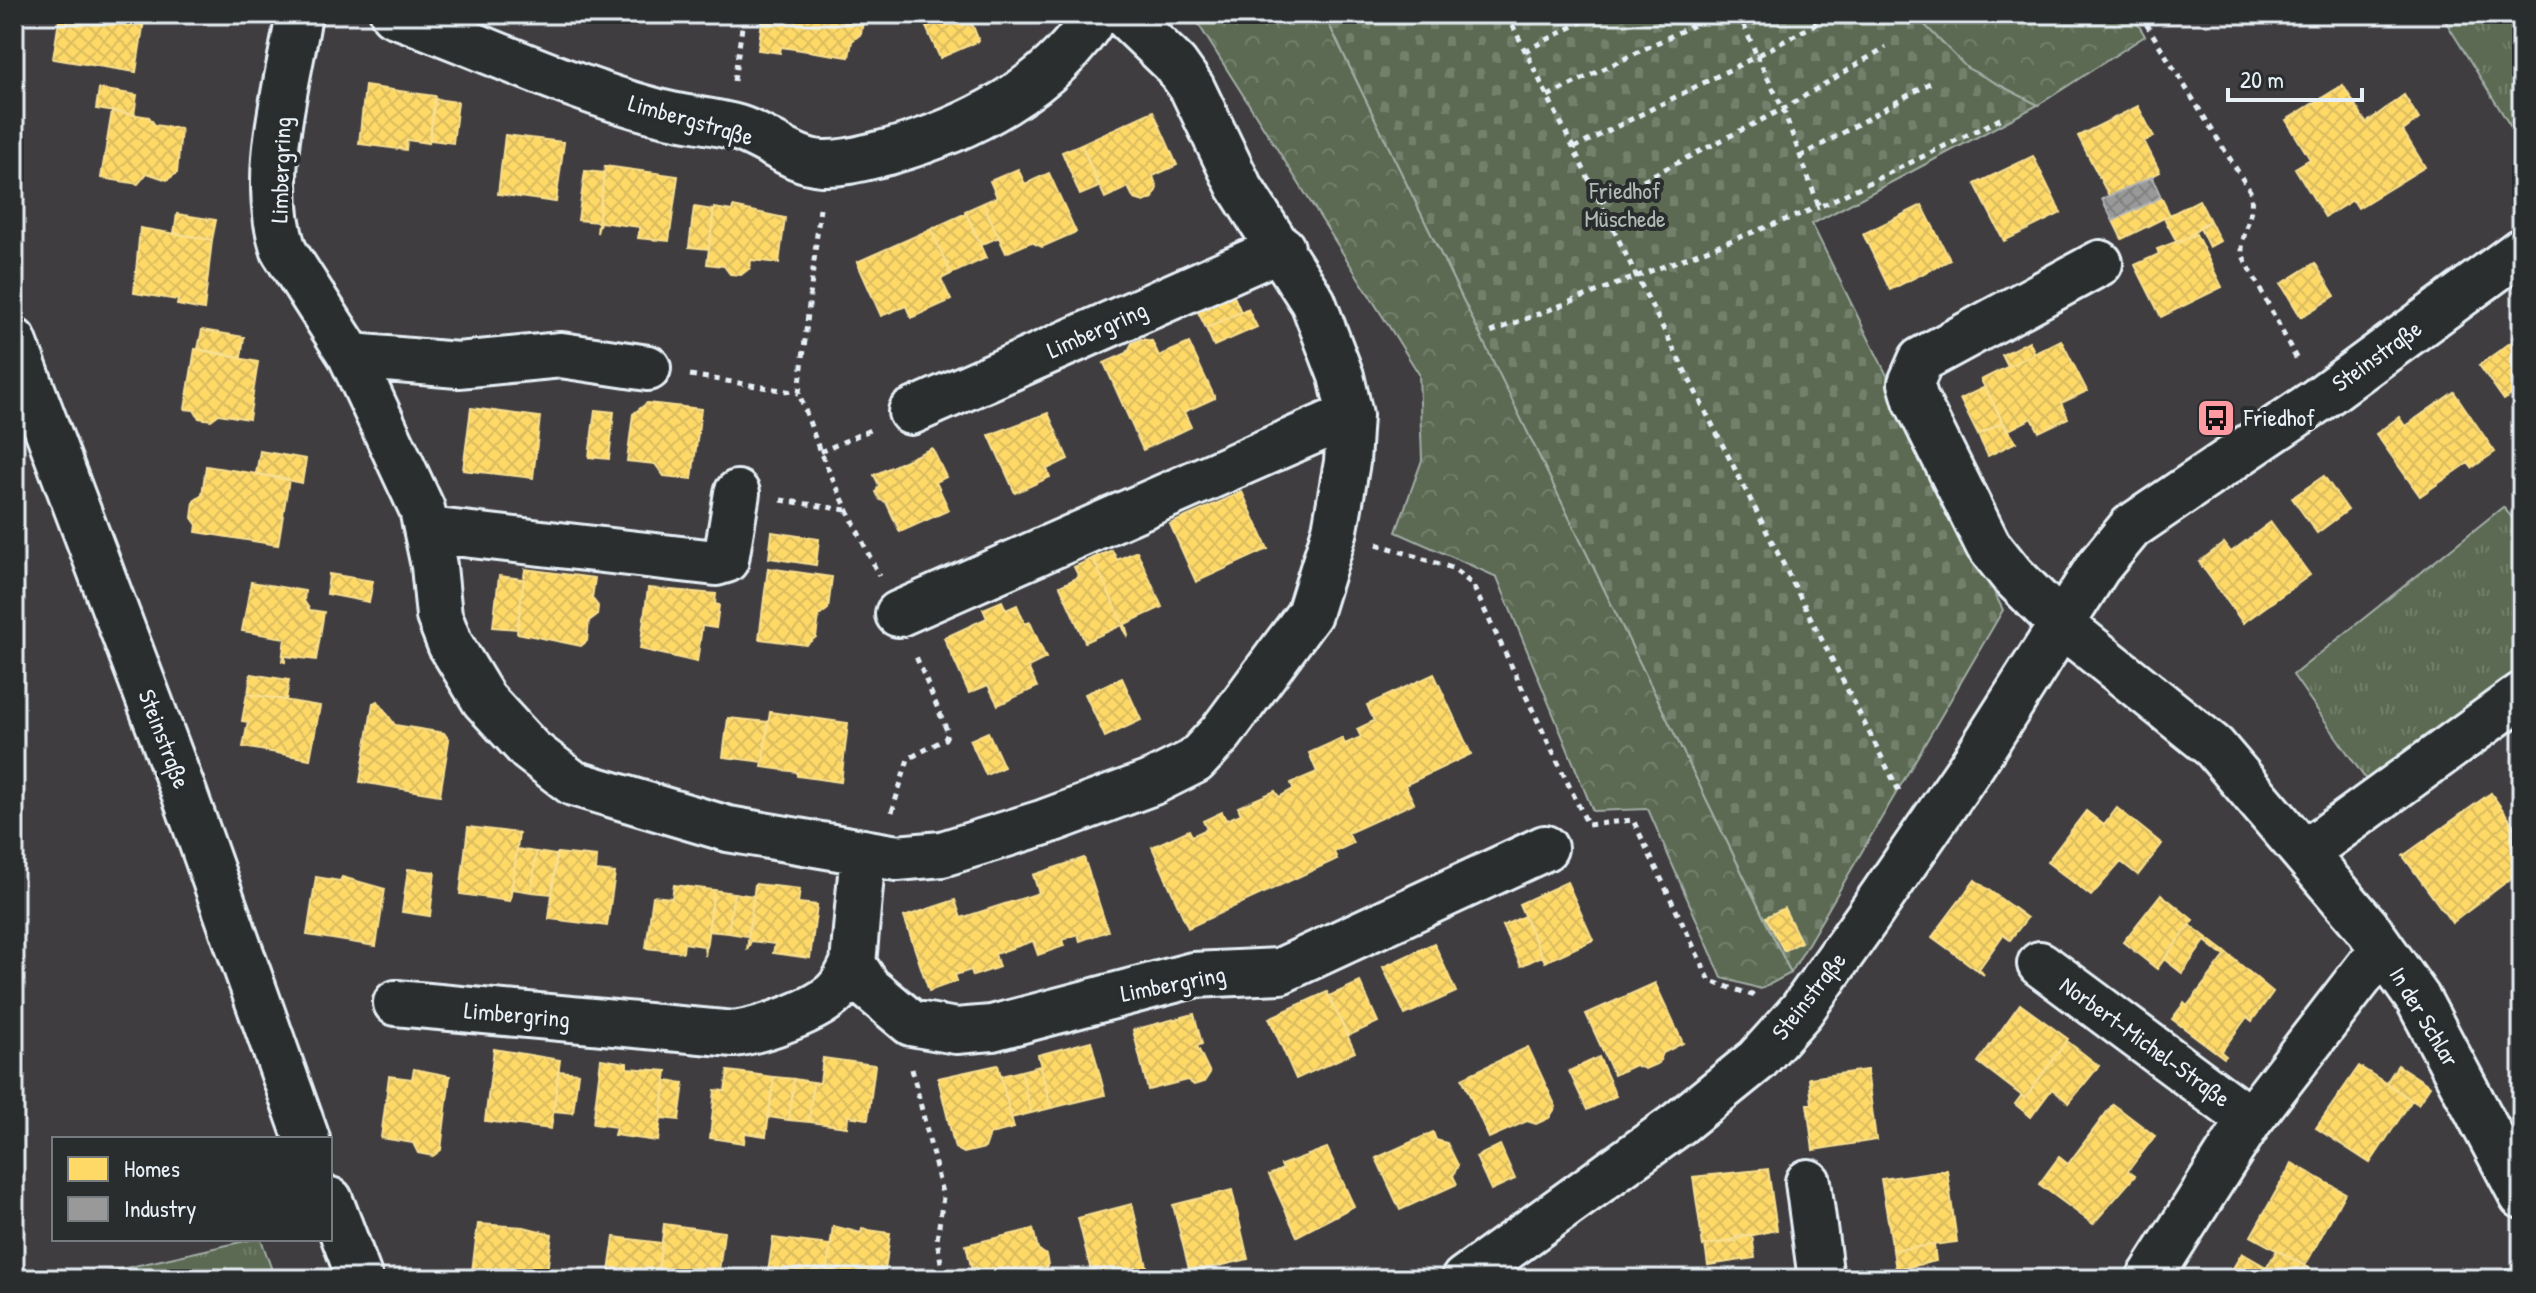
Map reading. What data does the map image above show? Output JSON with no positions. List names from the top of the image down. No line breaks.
{"streets":{"street":["Limbergstraße","Limbergring","Steinstraße","In der Schlar","Norbert-Michel-Straße"]},"crossings":[["Steinstraße","In der Schlar"],["In der Schlar","Norbert-Michel-Straße"]],"parks":["Friedhof Müschede"],"places":{"bus stop":["Friedhof"]},"legend":["Homes","Industry"],"scale_bar":"20 m"}
